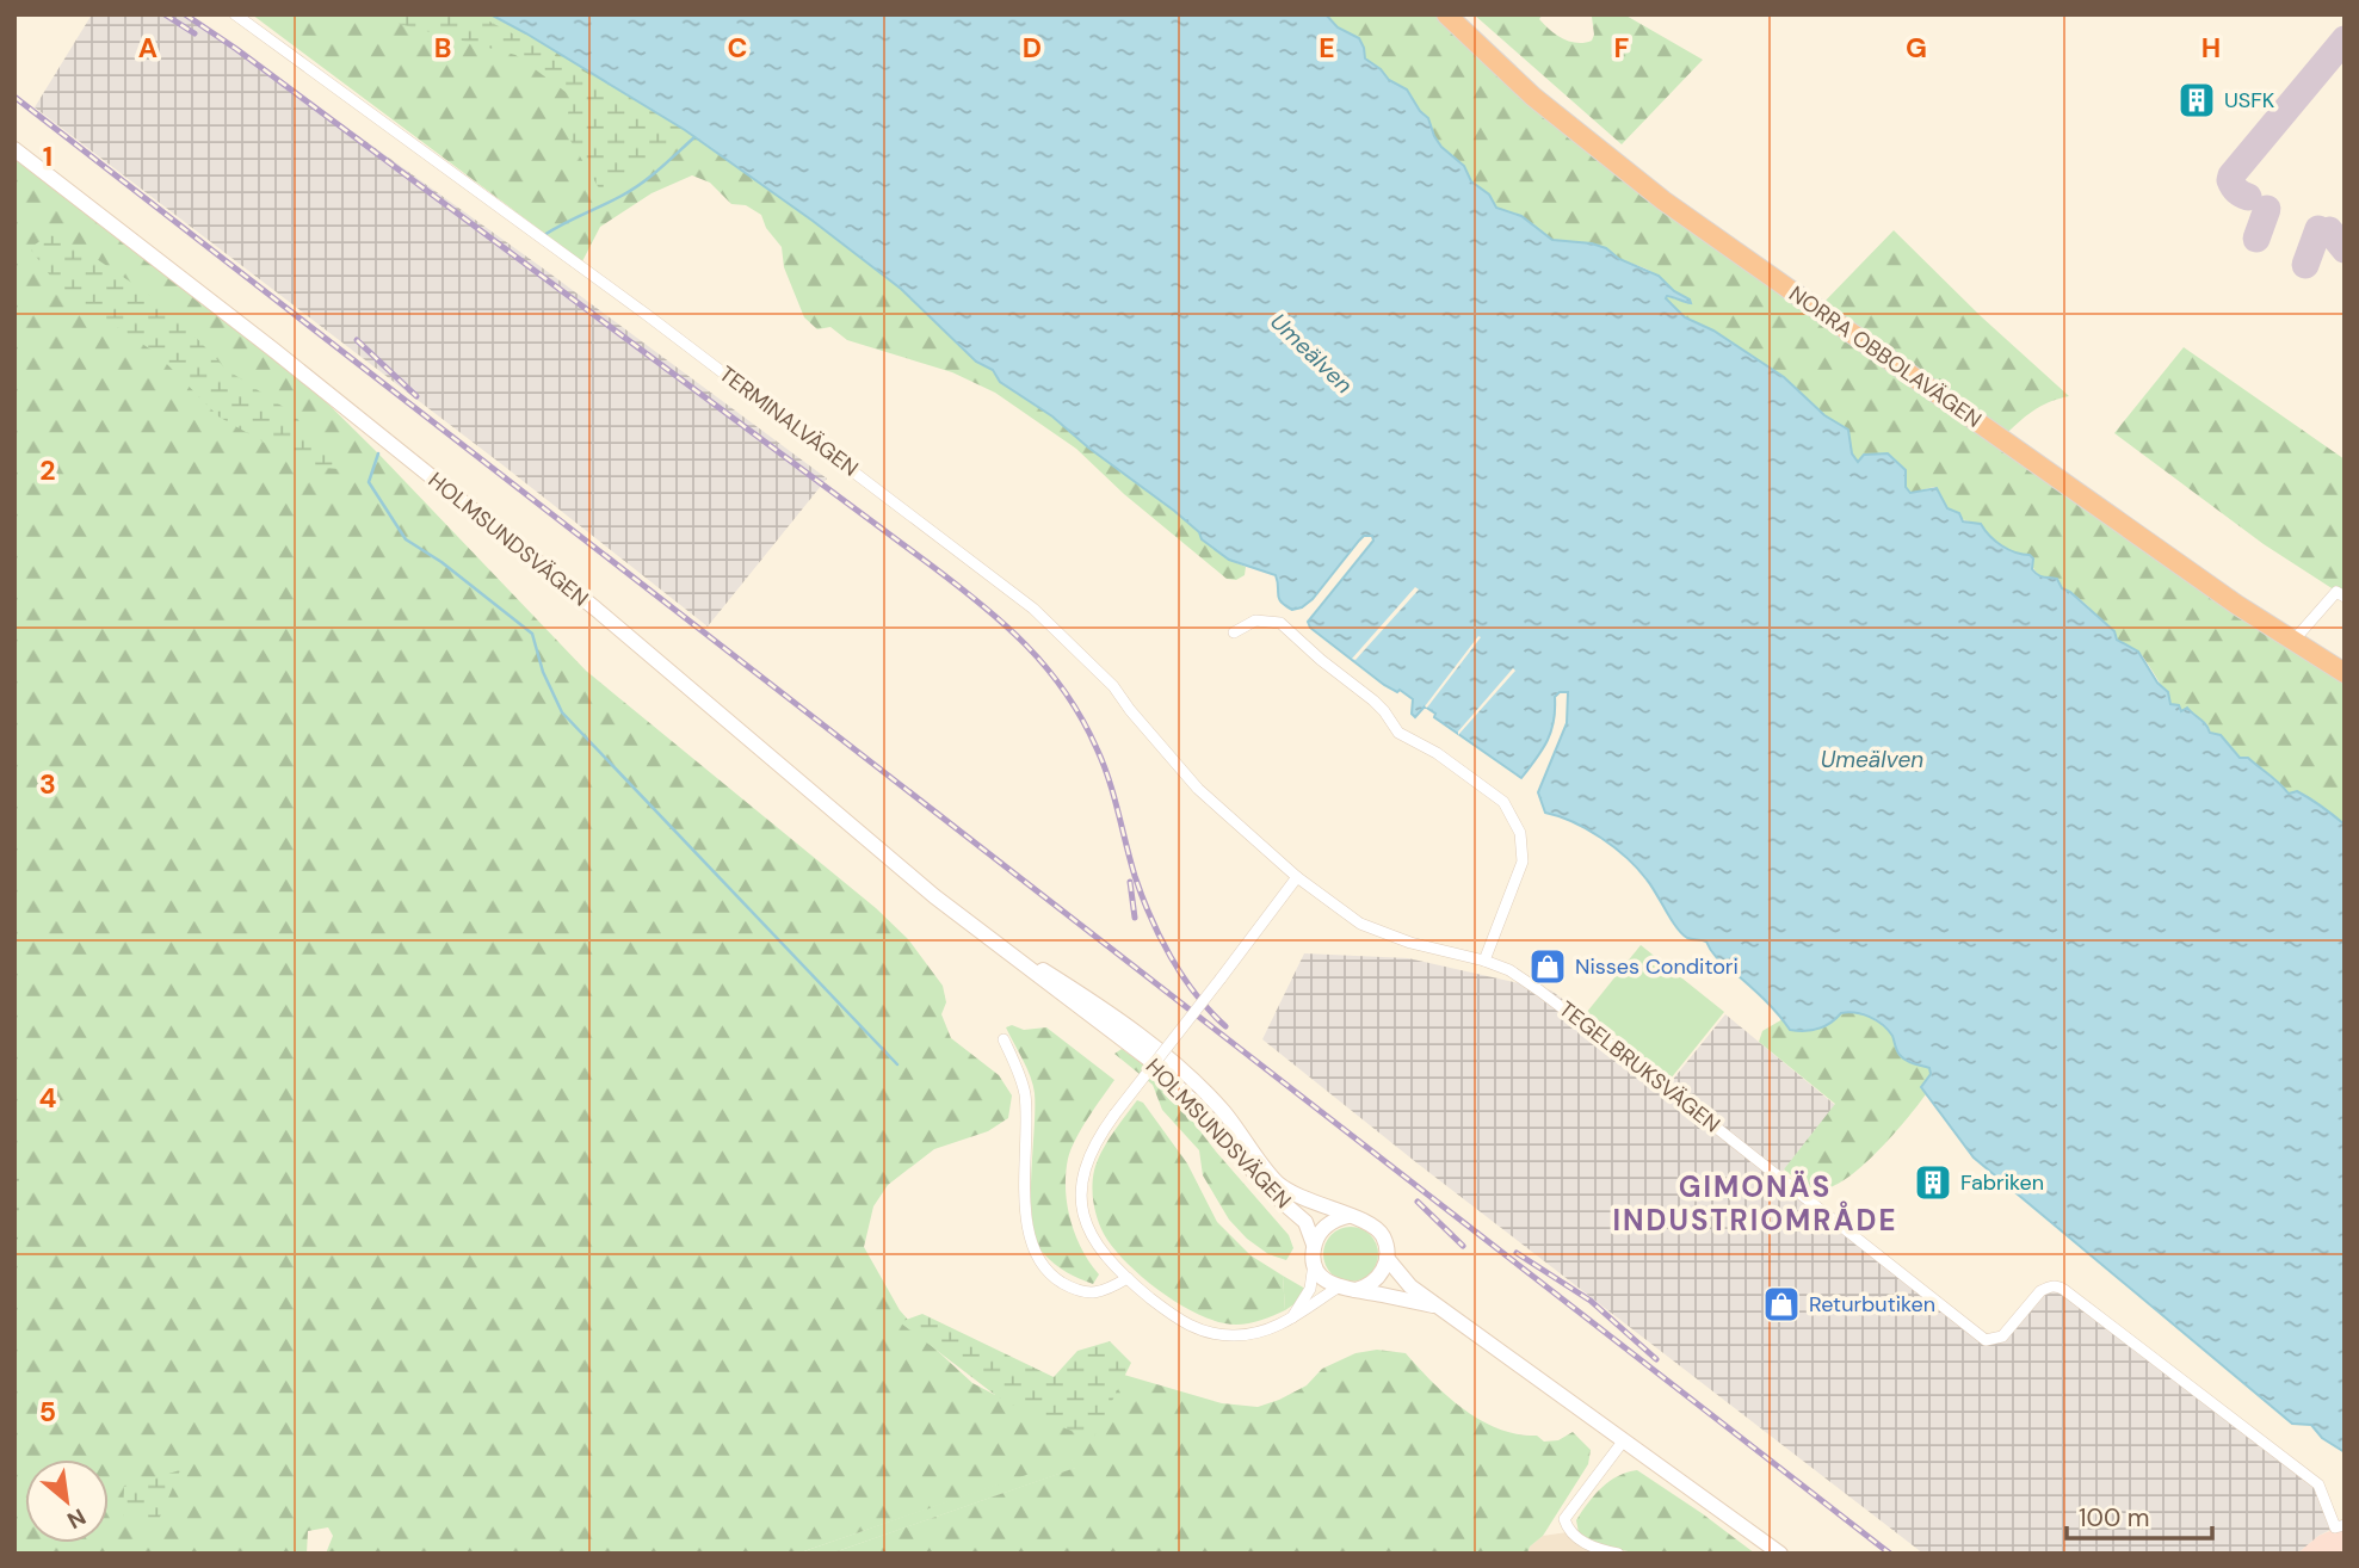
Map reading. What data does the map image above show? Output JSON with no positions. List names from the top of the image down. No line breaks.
{"streets":{"highway":["NORRA OBBOLAVÄGEN"],"main road":["HOLMSUNDSVÄGEN"],"street":["TERMINALVÄGEN","TEGELBRUKSVÄGEN"]},"crossings":[["TERMINALVÄGEN","TEGELBRUKSVÄGEN"]],"districts":["GIMONÄS INDUSTRIOMRÅDE"],"water":["Umeälven"],"places":{"building":["USFK","Fabriken"],"shop":["Nisses Conditori","Returbutiken"]},"scale_bar":"100 m","north":"bottom right","grid":{"columns":["A","B","C","D","E","F","G","H"],"rows":["1","2","3","4","5"]}}
